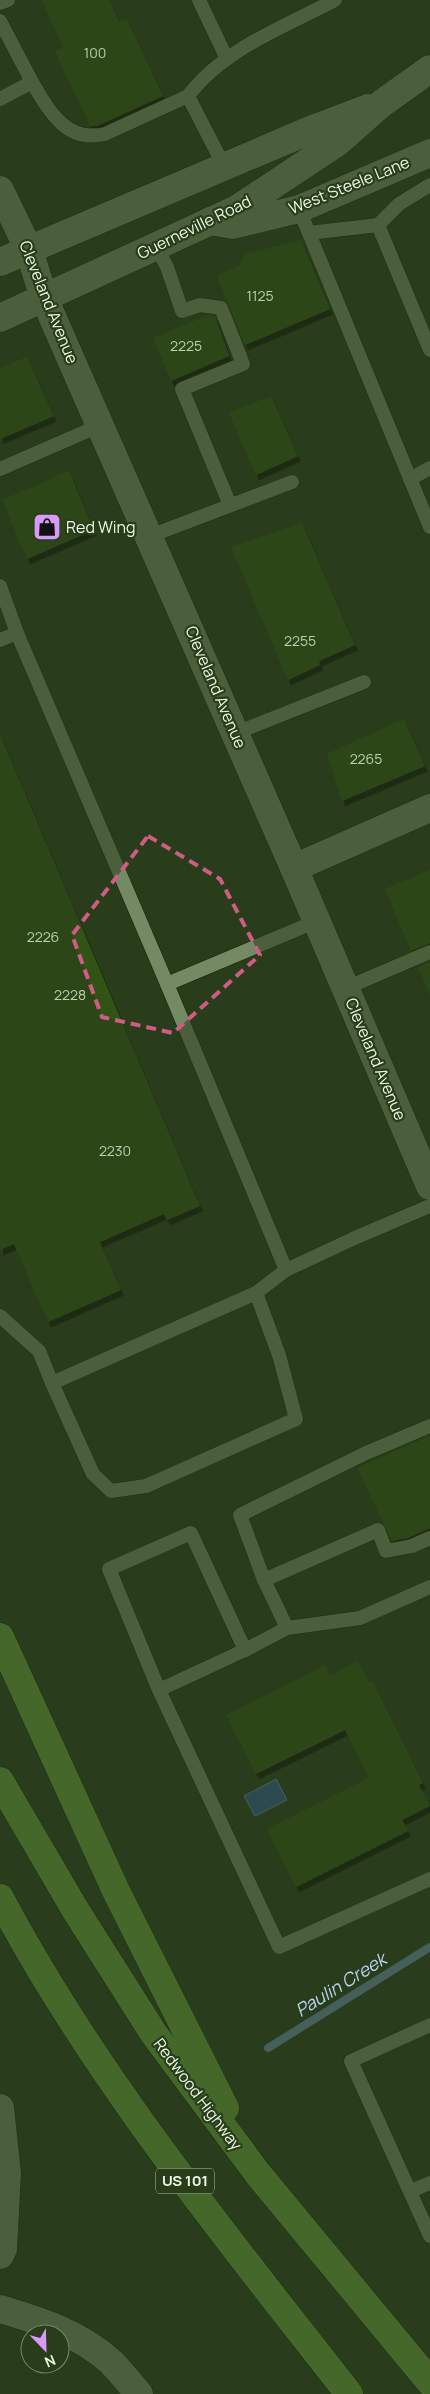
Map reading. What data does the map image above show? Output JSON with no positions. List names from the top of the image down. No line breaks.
{"streets":{"highway":["Redwood Highway","US 101"],"main road":["West Steele Lane","Guerneville Road","Cleveland Avenue"]},"crossings":[["West Steele Lane","Guerneville Road"],["Guerneville Road","Cleveland Avenue"]],"water":["Paulin Creek"],"places":{"shop":["Red Wing"]},"house_numbers":["100","1125","2225","2255","2265","2226","2228","2230"],"north":"bottom right"}
